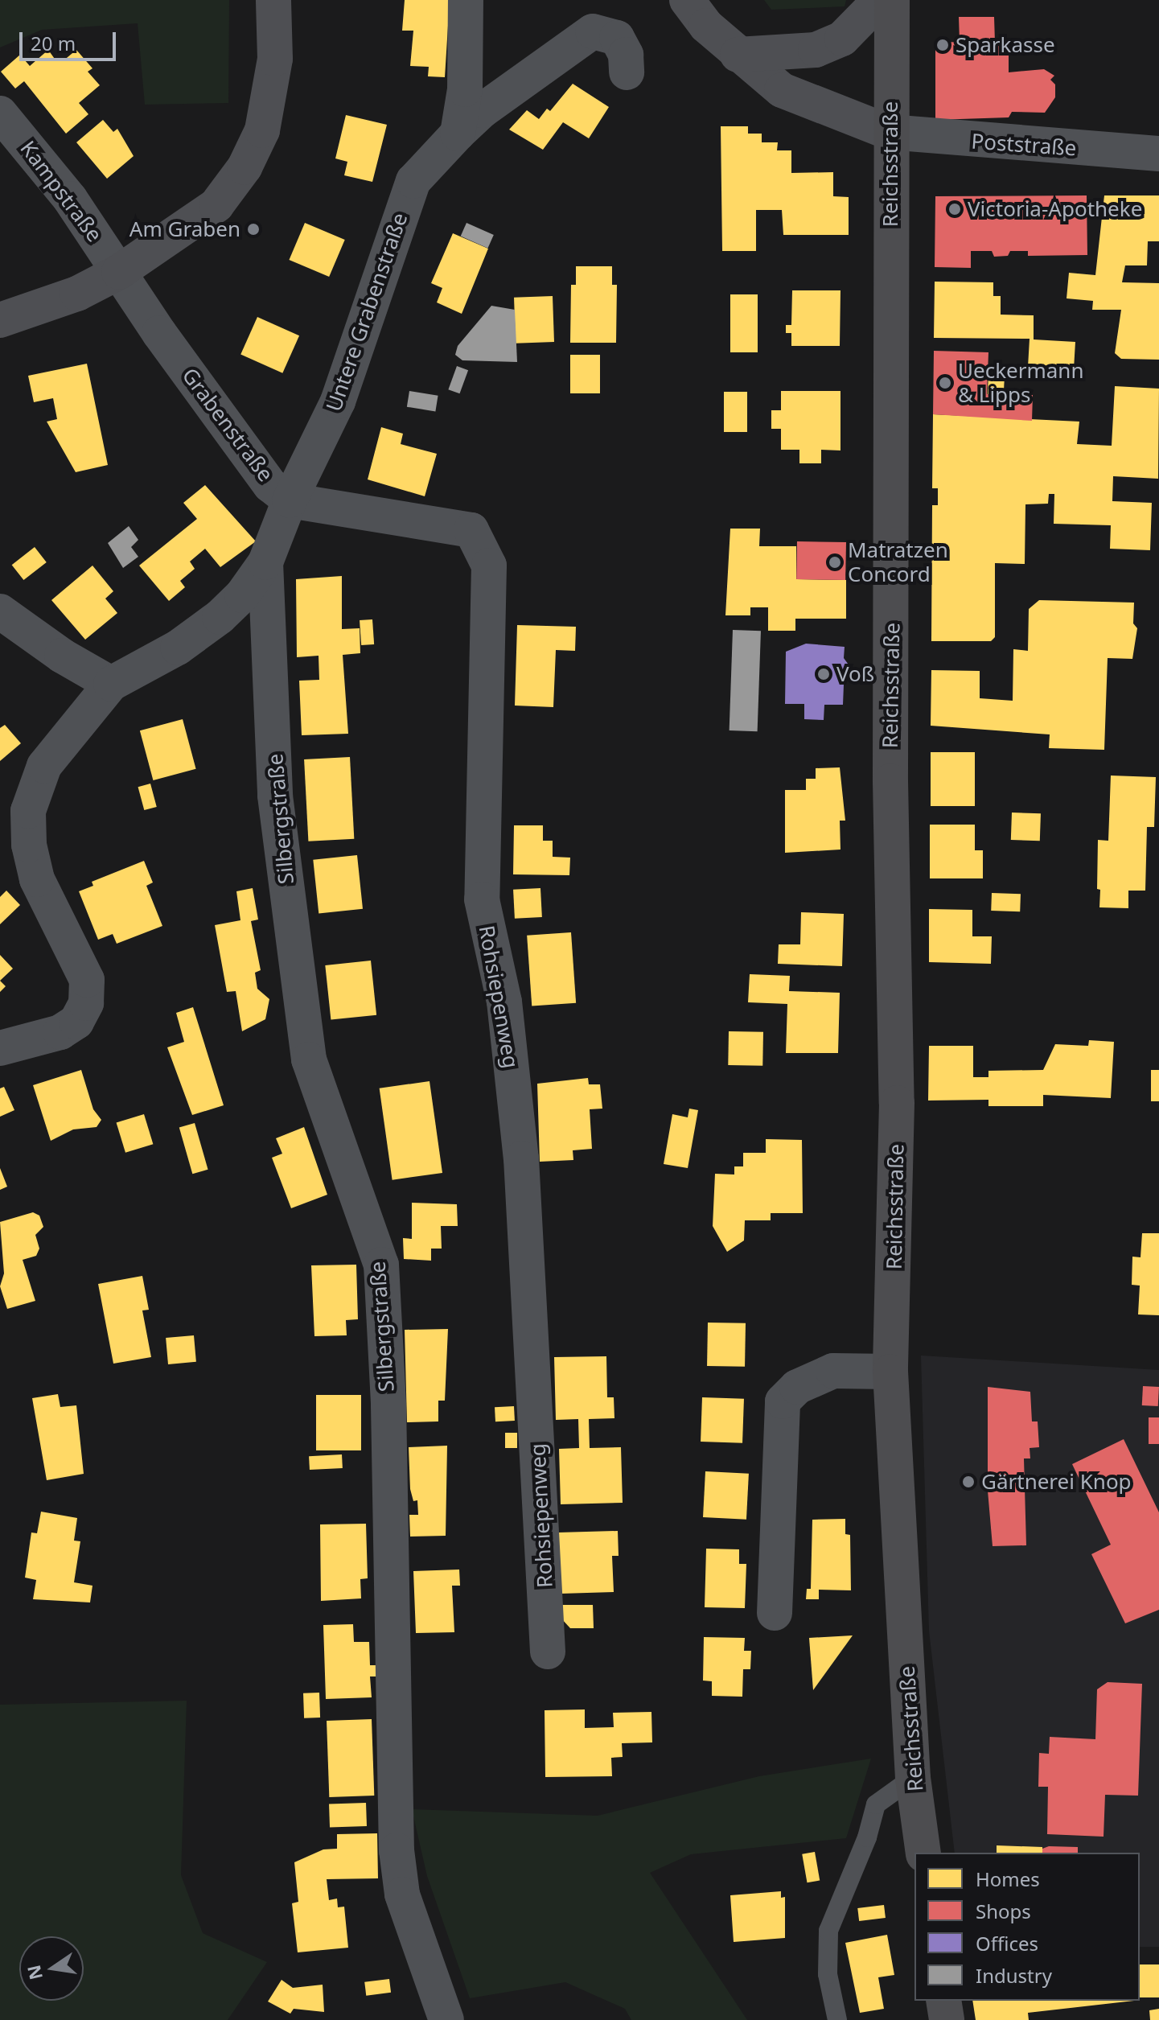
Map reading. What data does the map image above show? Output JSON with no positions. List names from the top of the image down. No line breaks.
{"streets":{"main road":["Reichsstraße"],"street":["Poststraße","Kampstraße","Untere Grabenstraße","Grabenstraße","Silbergstraße","Rohsiepenweg"]},"crossings":[["Poststraße","Reichsstraße"],["Kampstraße","Grabenstraße"],["Untere Grabenstraße","Grabenstraße"],["Untere Grabenstraße","Rohsiepenweg"],["Grabenstraße","Silbergstraße"],["Grabenstraße","Rohsiepenweg"]],"places":["Sparkasse","Victoria-Apotheke","Am Graben","Ueckermann & Lipps","Matratzen Concord","Voß","Gärtnerei Knop"],"legend":["Homes","Shops","Offices","Industry"],"scale_bar":"20 m","north":"left"}
